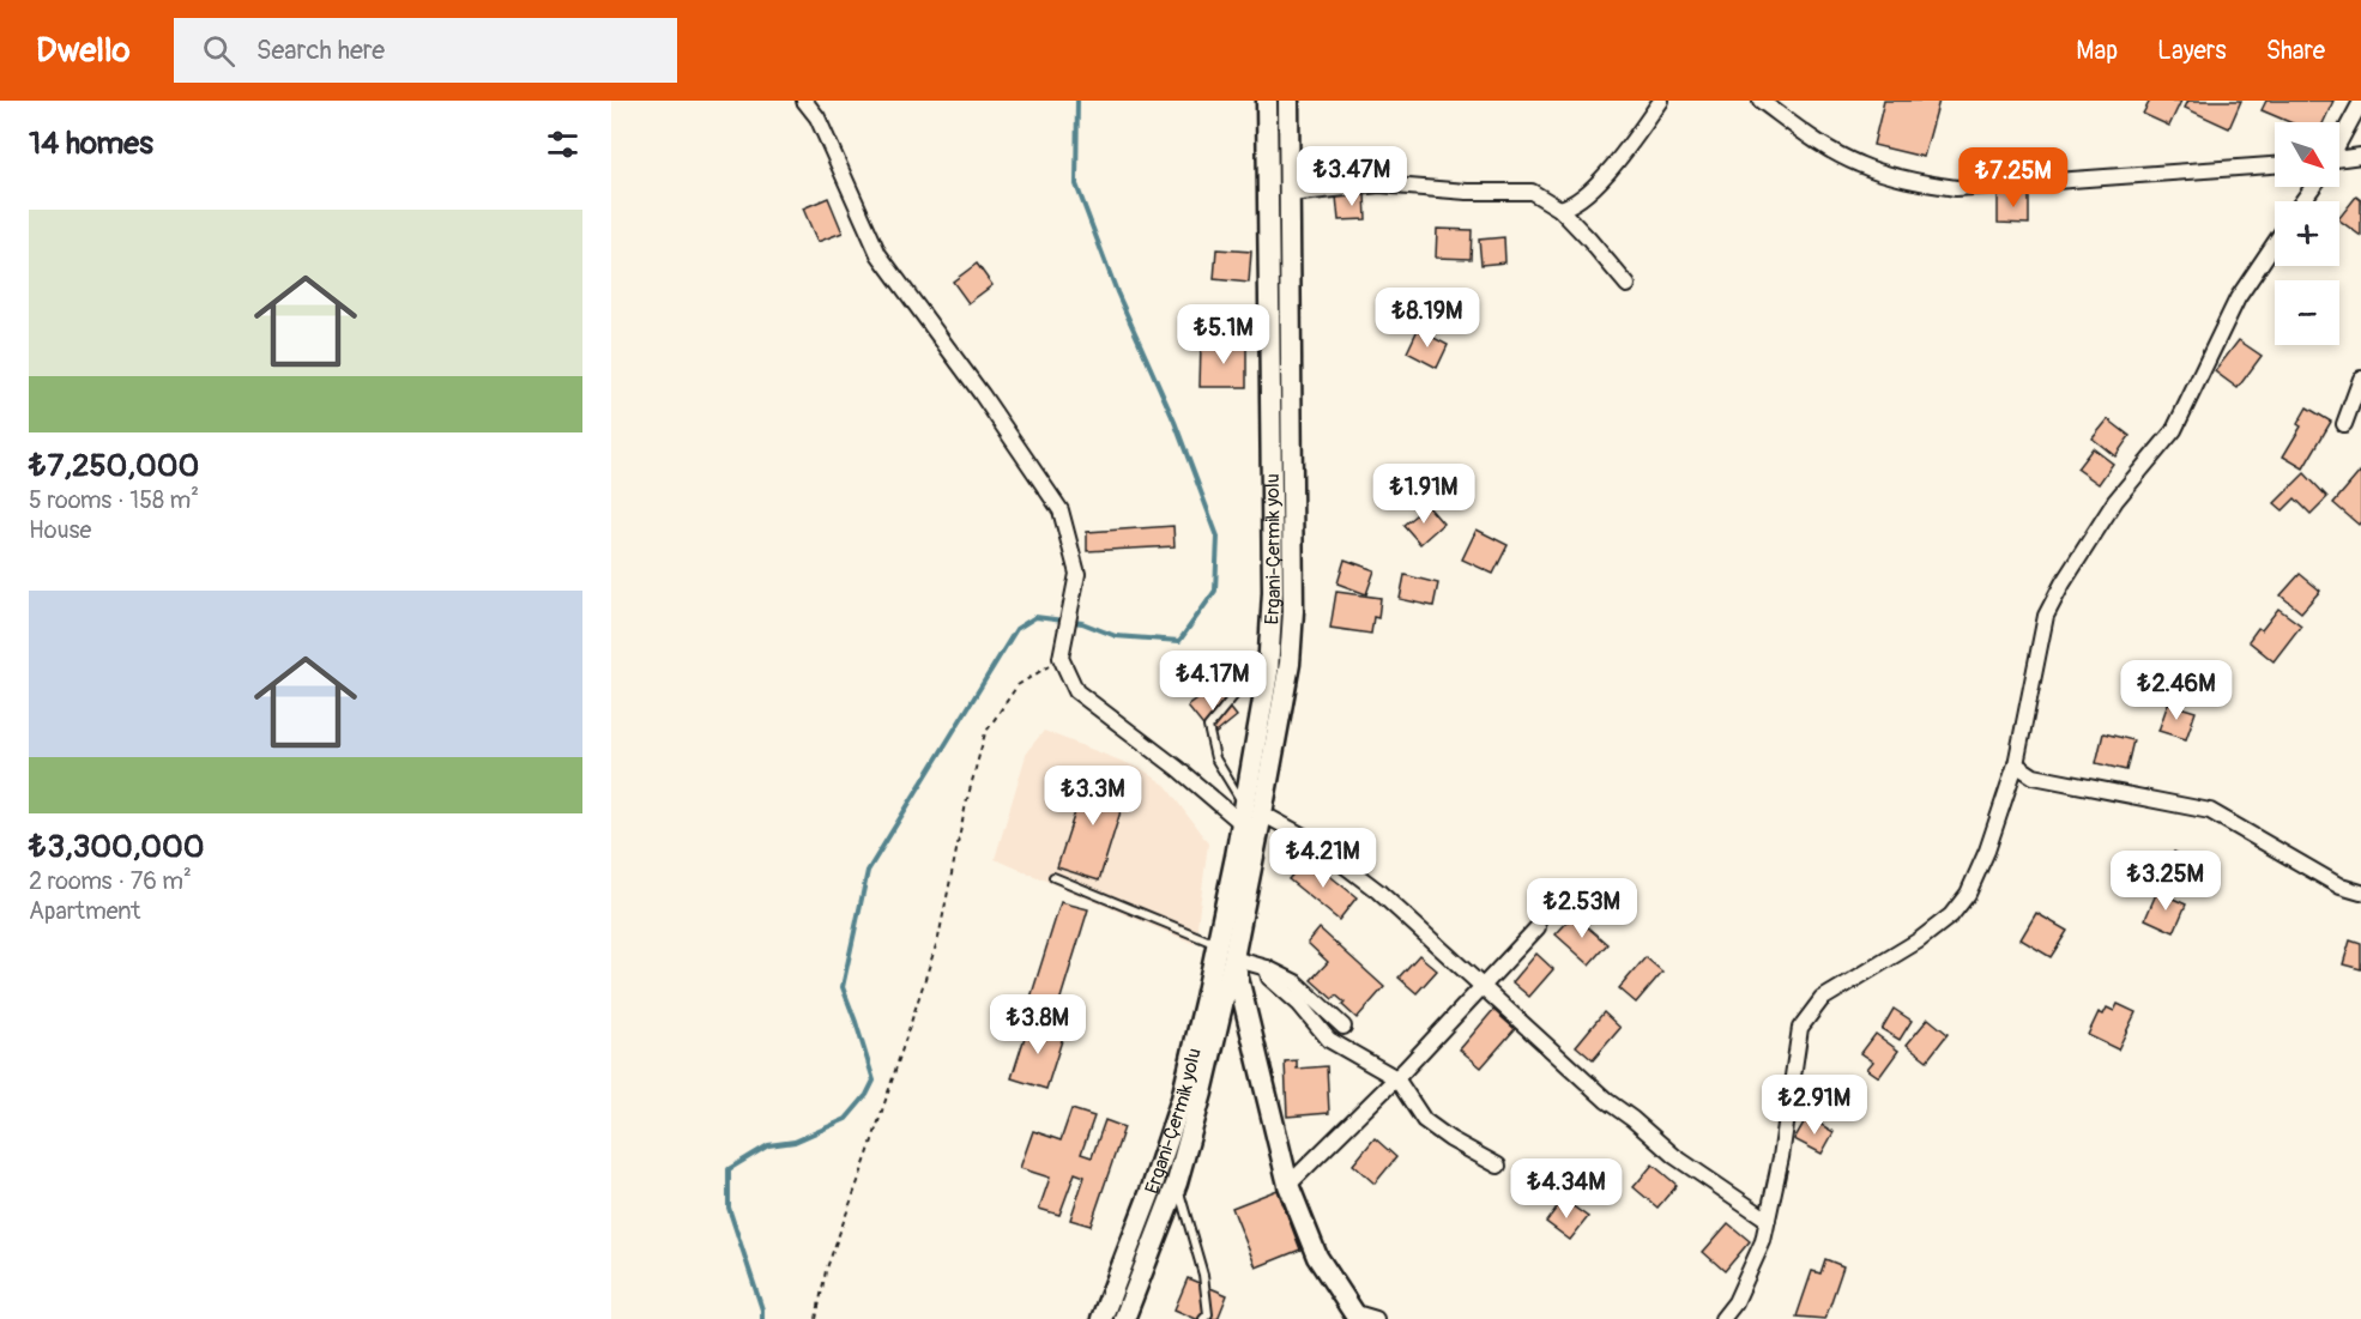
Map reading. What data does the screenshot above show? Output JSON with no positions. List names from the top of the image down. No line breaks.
{"streets":{"main road":["Ergani-Çermik yolu"]},"north":"bottom right","page":{"header":"Dwello","search":"Search here","nav":["Map","Layers","Share"],"heading":"14 homes","map_buttons":["+","−"],"price":["₺3.47M","₺7.25M","₺8.19M","₺5.1M","₺1.91M","₺4.17M","₺2.46M","₺3.3M","₺4.21M","₺3.25M","₺2.53M","₺3.8M","₺2.91M","₺4.34M"],"list":[{"name":"₺7,250,000","note":"5 rooms · 158 m² · House"},{"name":"₺3,300,000","note":"2 rooms · 76 m² · Apartment"}]}}
